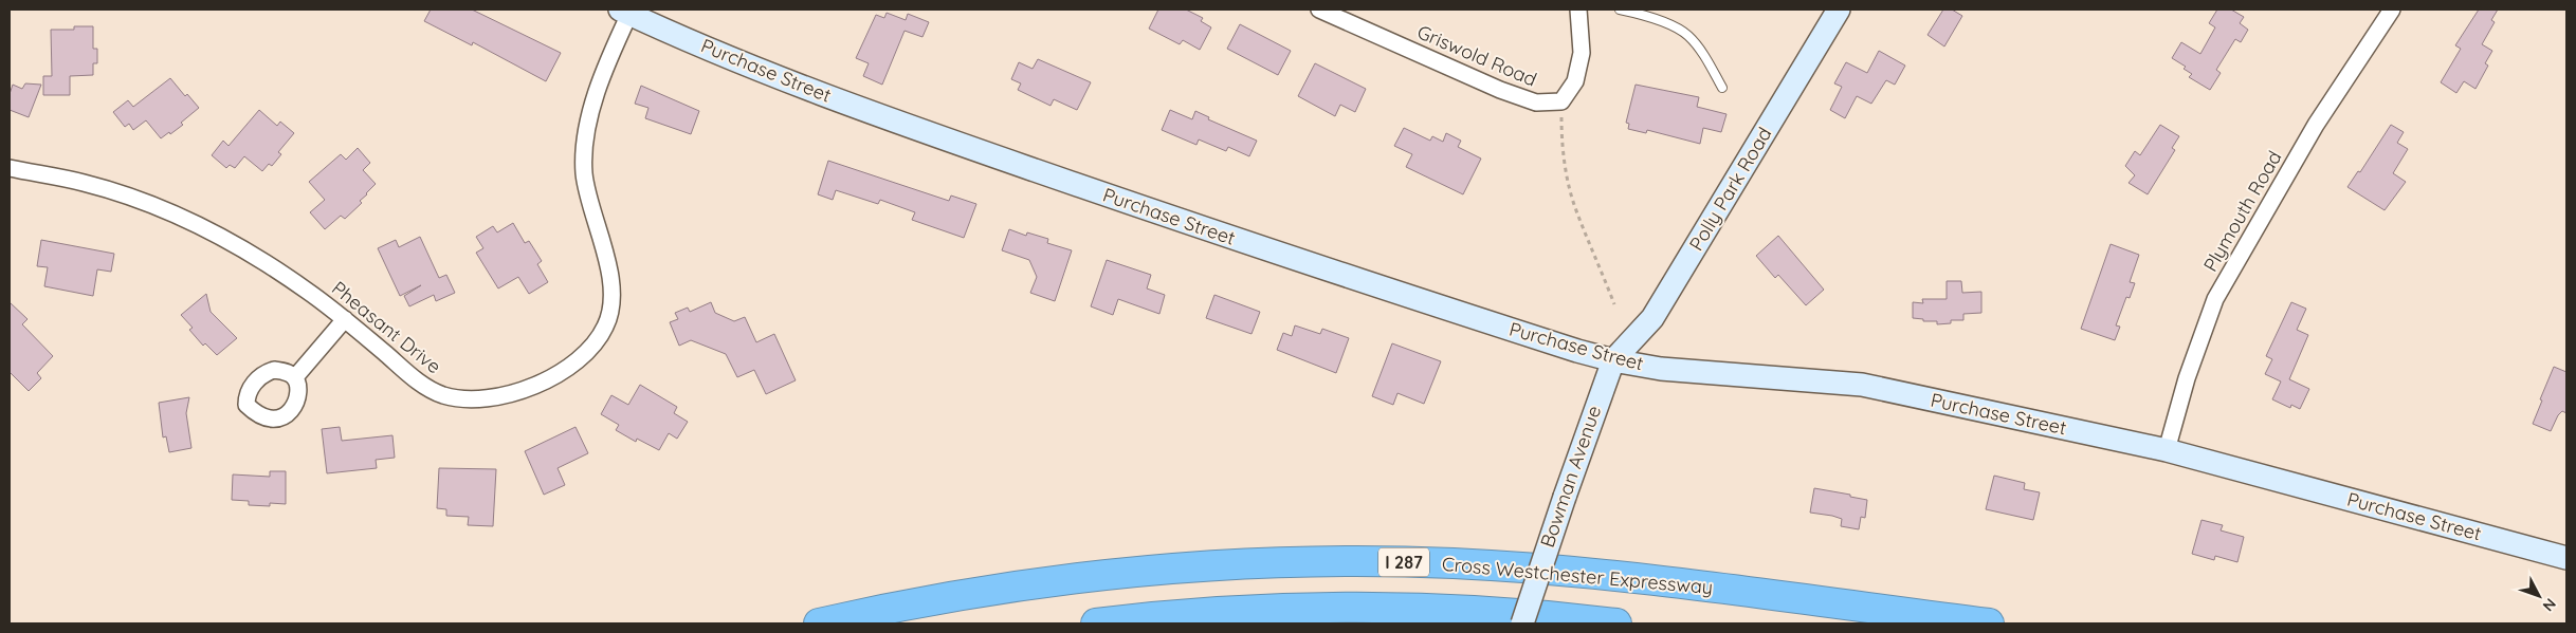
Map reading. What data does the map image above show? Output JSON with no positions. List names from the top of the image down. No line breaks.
{"streets":{"highway":["I 287","Cross Westchester Expressway"],"main road":["Purchase Street","Polly Park Road","Bowman Avenue"],"street":["Griswold Road","Plymouth Road","Pheasant Drive"]},"crossings":[["Purchase Street","Polly Park Road"],["Purchase Street","Plymouth Road"],["Purchase Street","Pheasant Drive"],["Purchase Street","Bowman Avenue"],["Polly Park Road","Bowman Avenue"]],"north":"bottom right"}
